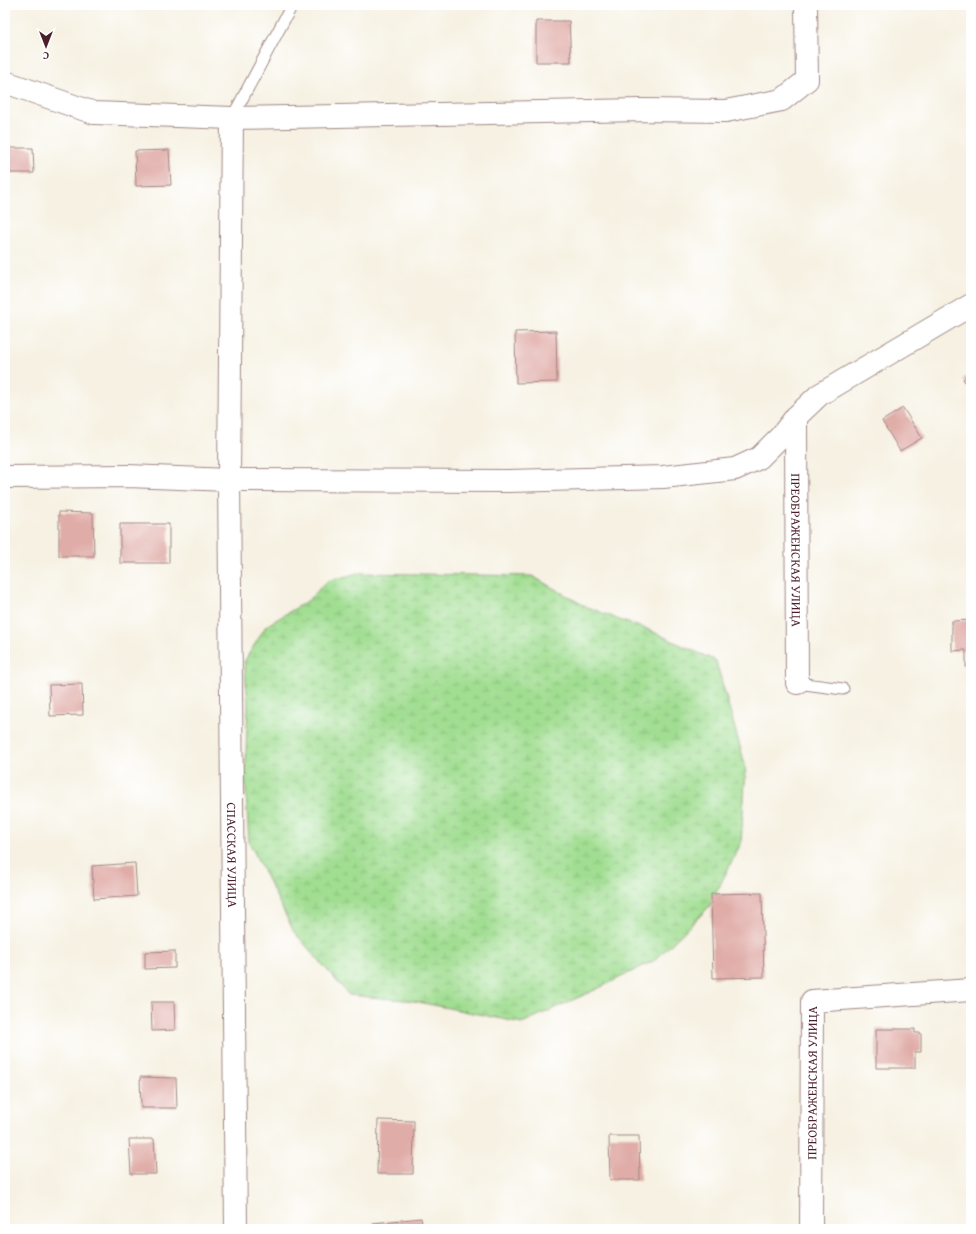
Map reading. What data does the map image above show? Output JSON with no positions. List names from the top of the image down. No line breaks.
{"streets":{"street":["ПРЕОБРАЖЕНСКАЯ УЛИЦА","СПАССКАЯ УЛИЦА"]},"north":"bottom"}
